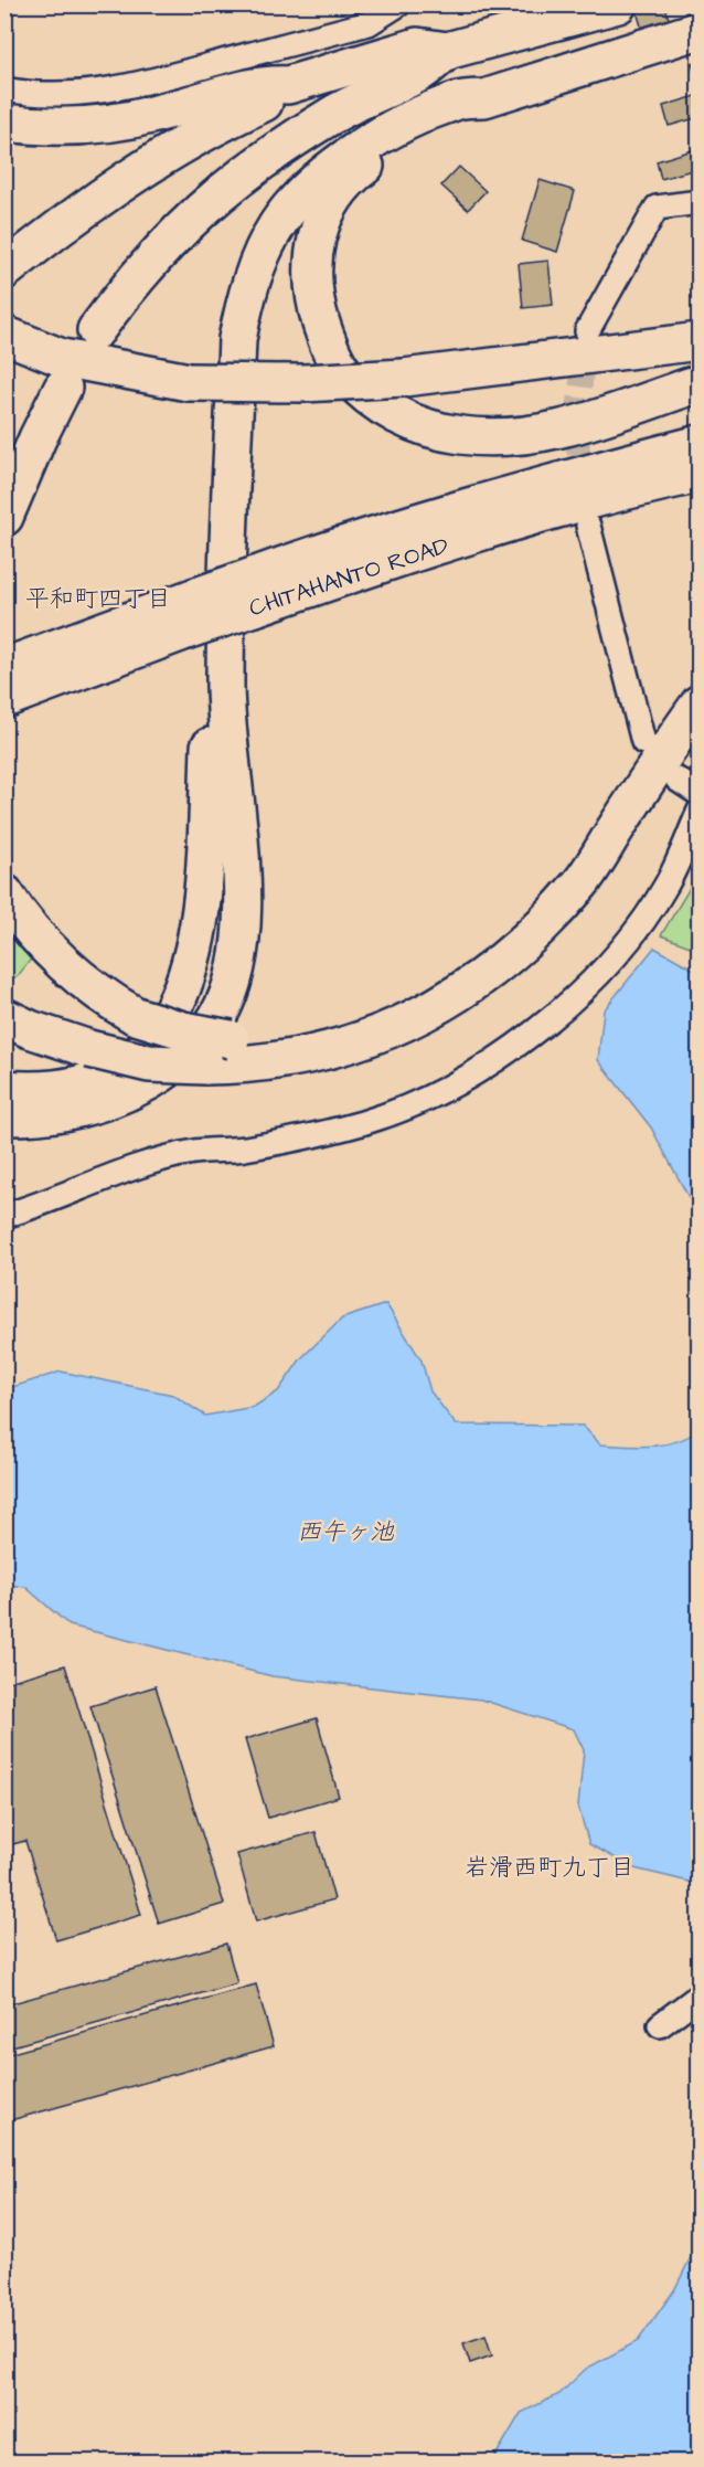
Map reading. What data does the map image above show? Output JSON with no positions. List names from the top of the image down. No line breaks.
{"streets":{"highway":["CHITAHANTO ROAD"]},"districts":["平和町四丁目","岩滑西町九丁目"],"water":["西午ヶ池"]}
